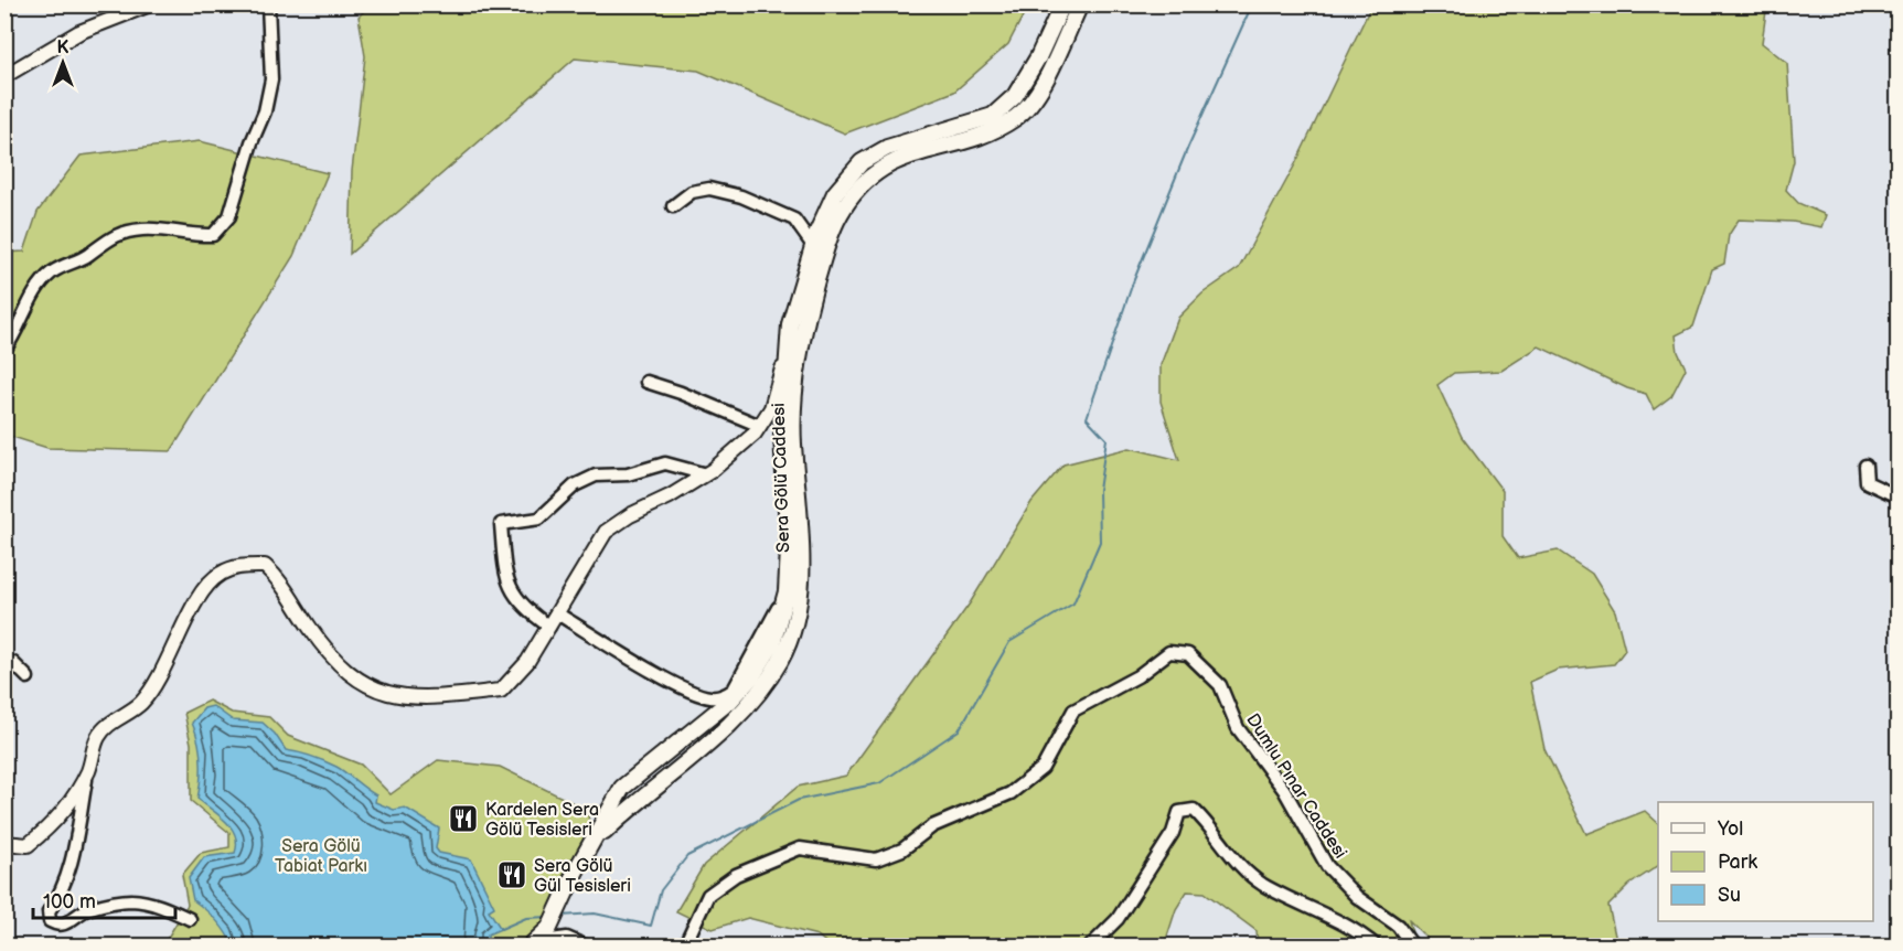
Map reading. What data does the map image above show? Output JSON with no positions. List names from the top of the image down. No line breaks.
{"streets":{"main road":["Sera Gölü Caddesi"],"street":["Dumlu Pınar Caddesi"]},"parks":["Sera Gölü Tabiat Parkı"],"places":{"restaurant":["Kardelen Sera Gölü Tesisleri","Sera Gölü Gül Tesisleri"]},"legend":["Yol","Park","Su"],"scale_bar":"100 m","north":"top"}
